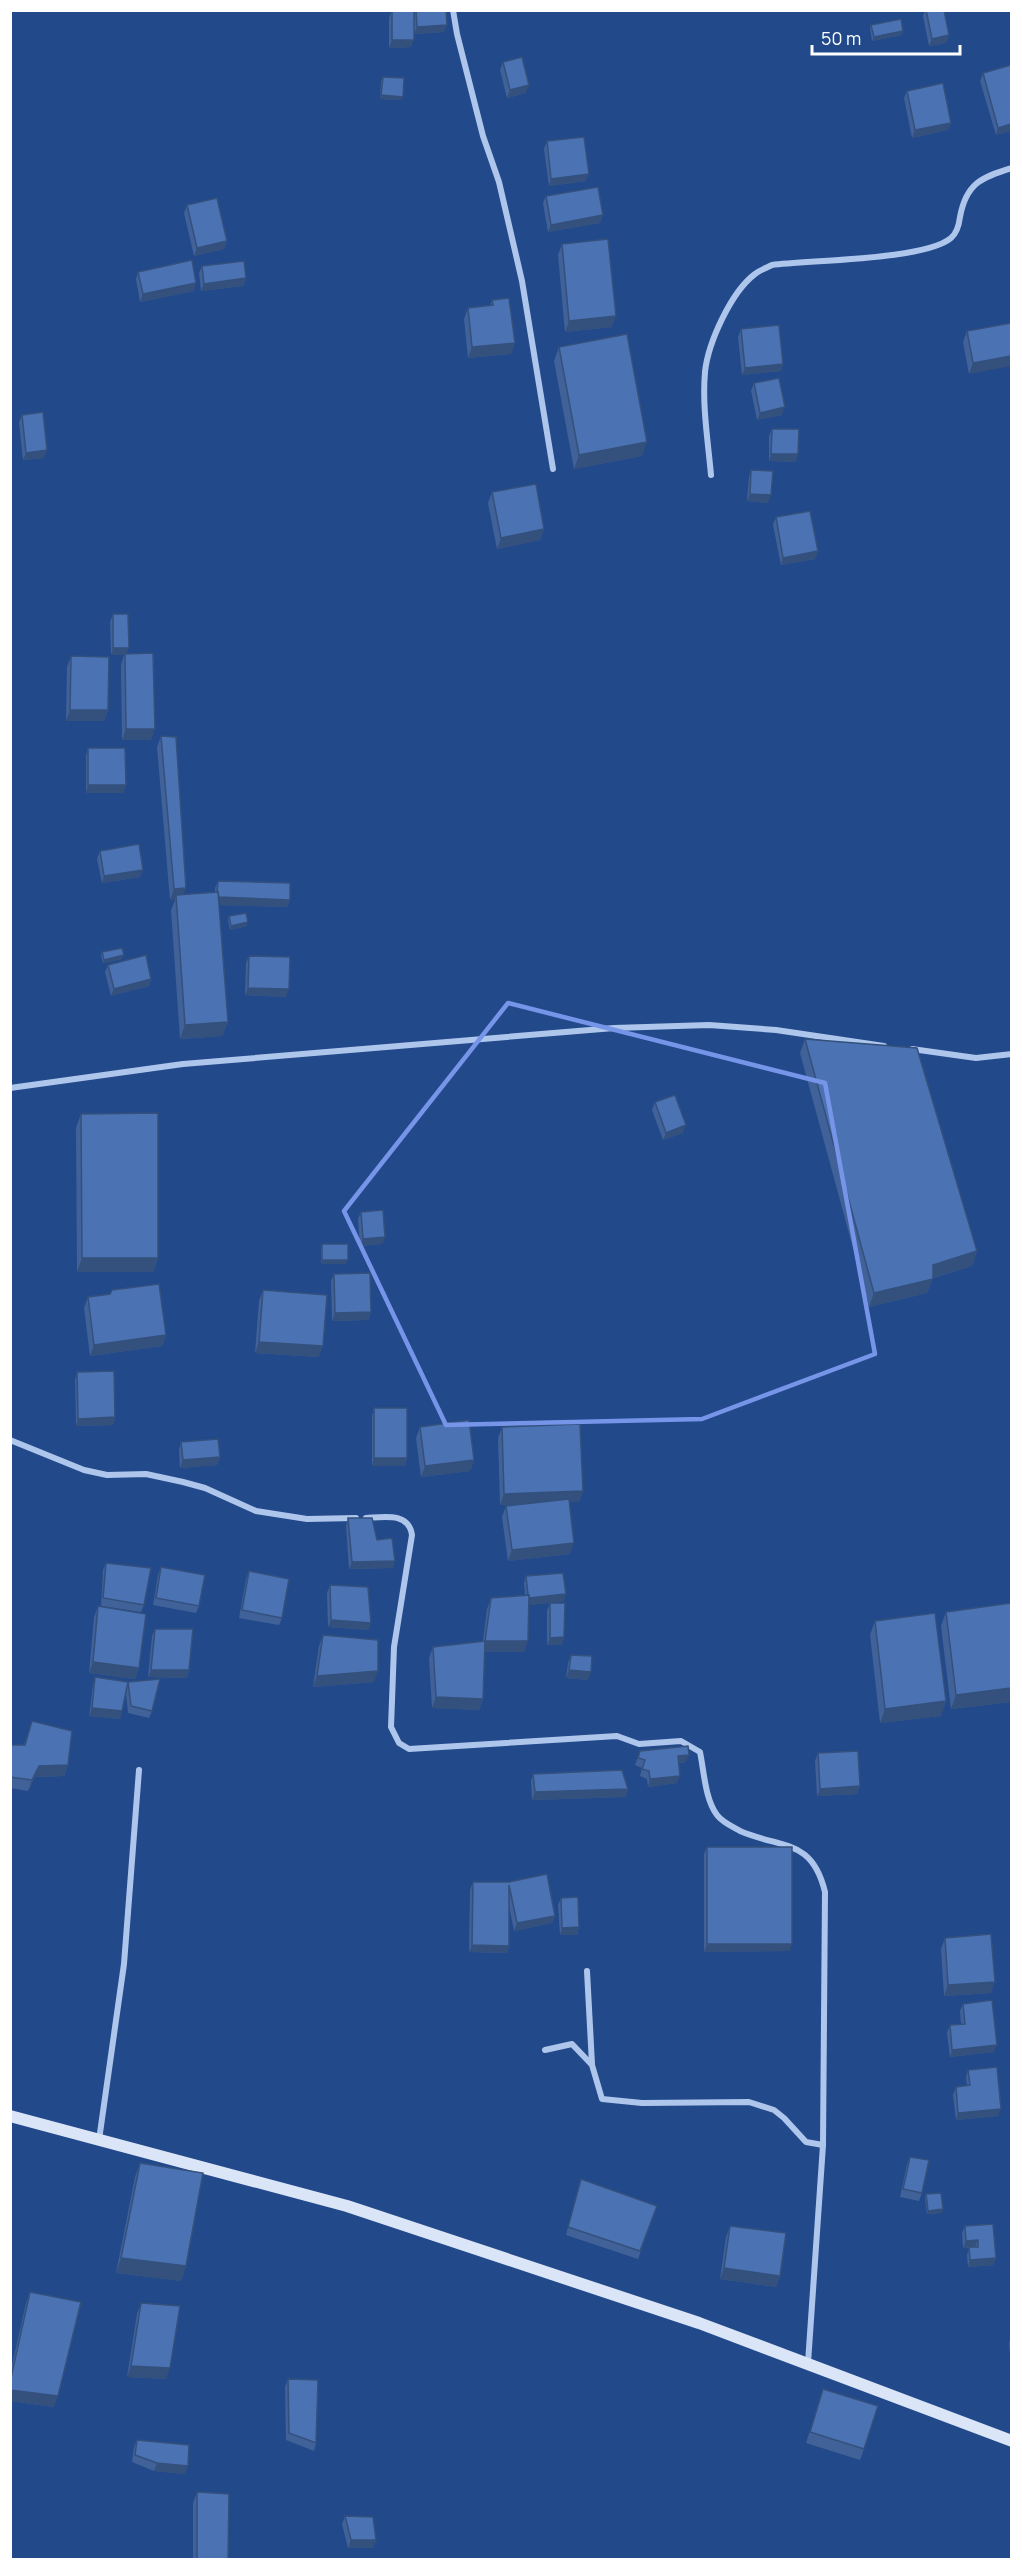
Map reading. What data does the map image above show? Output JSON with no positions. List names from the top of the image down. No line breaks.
{"scale_bar":"50 m"}
